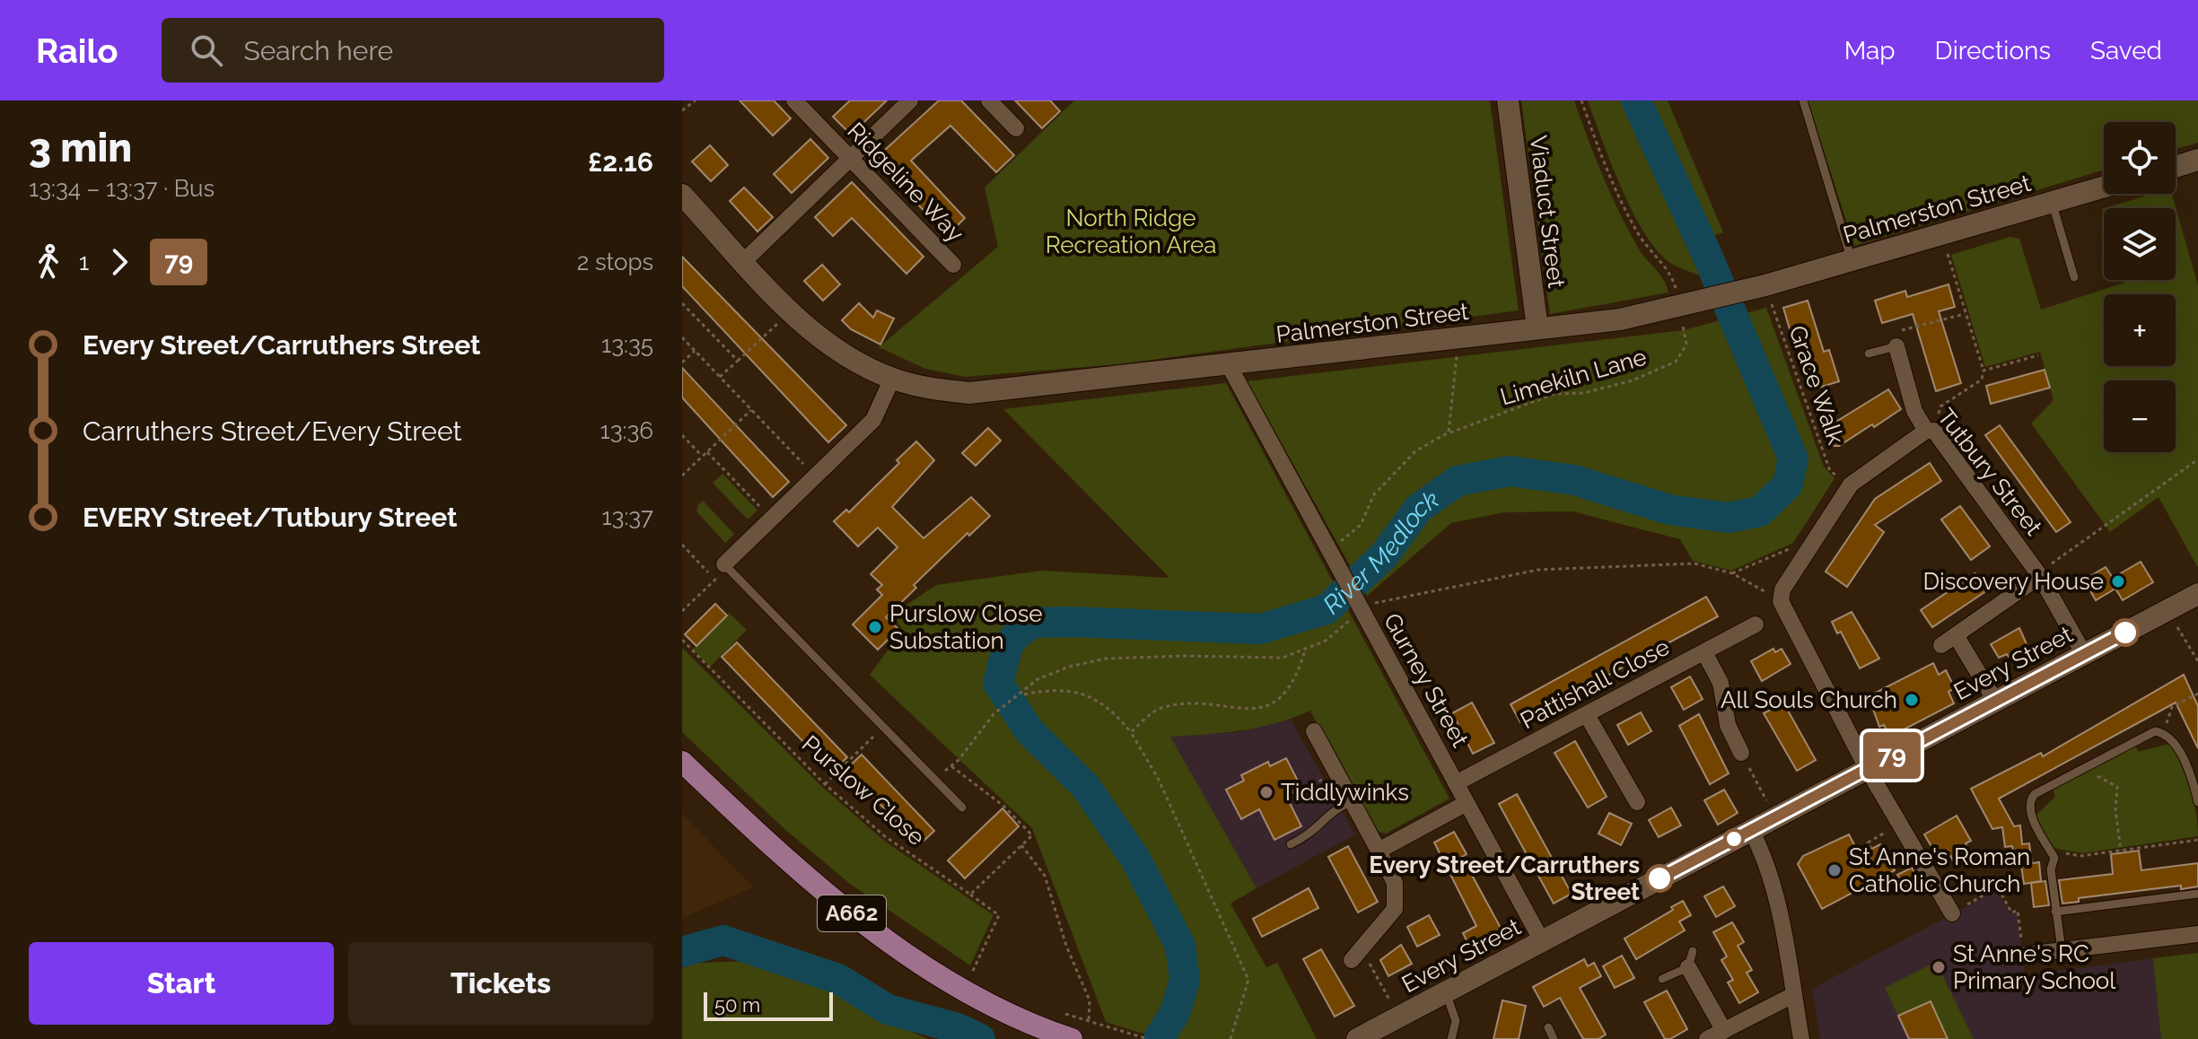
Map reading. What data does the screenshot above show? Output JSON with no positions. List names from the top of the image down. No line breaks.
{"streets":{"main road":["A662"],"street":["Ridgeline Way","Palmerston Street","Viaduct Street","Tutbury Street","Every Street","Gurney Street","Pattishall Close"],"path":["Limekiln Lane","Grace Walk","Purslow Close"]},"crossings":[["Palmerston Street","Viaduct Street"],["Palmerston Street","Limekiln Lane"],["Palmerston Street","Grace Walk"],["Palmerston Street","Gurney Street"],["Limekiln Lane","Gurney Street"],["Tutbury Street","Every Street"],["Every Street","Gurney Street"],["Gurney Street","Pattishall Close"]],"water":["River Medlock"],"parks":["North Ridge Recreation Area"],"places":["Discovery House","Purslow Close Substation","All Souls Church","Tiddlywinks","St Anne's Roman Catholic Church","Every Street/Carruthers Street","St Anne's RC Primary School"],"lines":["bus line 79"],"scale_bar":"50 m","page":{"header":"Railo","search":"Search here","nav":["Map","Directions","Saved"],"heading":["3 min","13:34 – 13:37 · Bus","£2.16"],"on_map":"79","map_buttons":["+","−"],"legs":["1","79","2 stops"],"list":[{"name":"Every Street/Carruthers Street","value":"13:35"},{"name":"Carruthers Street/Every Street","value":"13:36"},{"name":"EVERY Street/Tutbury Street","value":"13:37"}],"buttons":["Start","Tickets"],"scale":"50 m"}}
